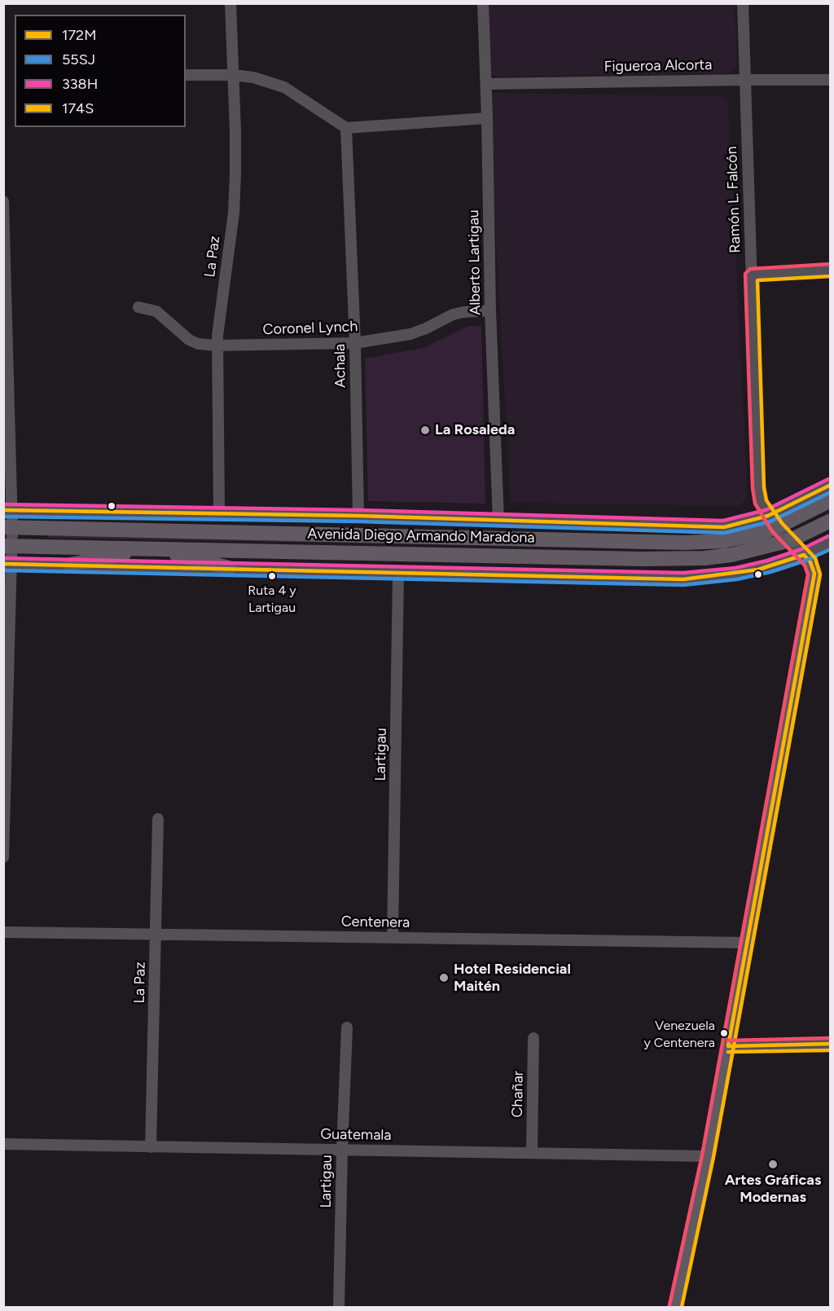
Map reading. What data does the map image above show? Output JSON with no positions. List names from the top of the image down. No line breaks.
{"streets":{"main road":["Avenida Diego Armando Maradona"],"street":["Figueroa Alcorta","Ramón L. Falcón","La Paz","Alberto Lartigau","Coronel Lynch","Achala","Lartigau","Centenera","Chañar","Guatemala"]},"crossings":[["Figueroa Alcorta","Ramón L. Falcón"],["Figueroa Alcorta","Alberto Lartigau"],["Ramón L. Falcón","Avenida Diego Armando Maradona"],["La Paz","Coronel Lynch"],["La Paz","Avenida Diego Armando Maradona"],["La Paz","Centenera"],["La Paz","Guatemala"],["Alberto Lartigau","Coronel Lynch"],["Alberto Lartigau","Avenida Diego Armando Maradona"],["Coronel Lynch","Achala"],["Achala","Avenida Diego Armando Maradona"],["Lartigau","Centenera"],["Lartigau","Guatemala"],["Chañar","Guatemala"]],"places":["La Rosaleda","Ruta 4 y Lartigau","Hotel Residencial Maitén","Venezuela y Centenera","Artes Gráficas Modernas"],"lines":["transit line 174S","transit line 338H","transit line 172M","transit line 55SJ"],"legend":["172M","55SJ","338H","174S"]}
